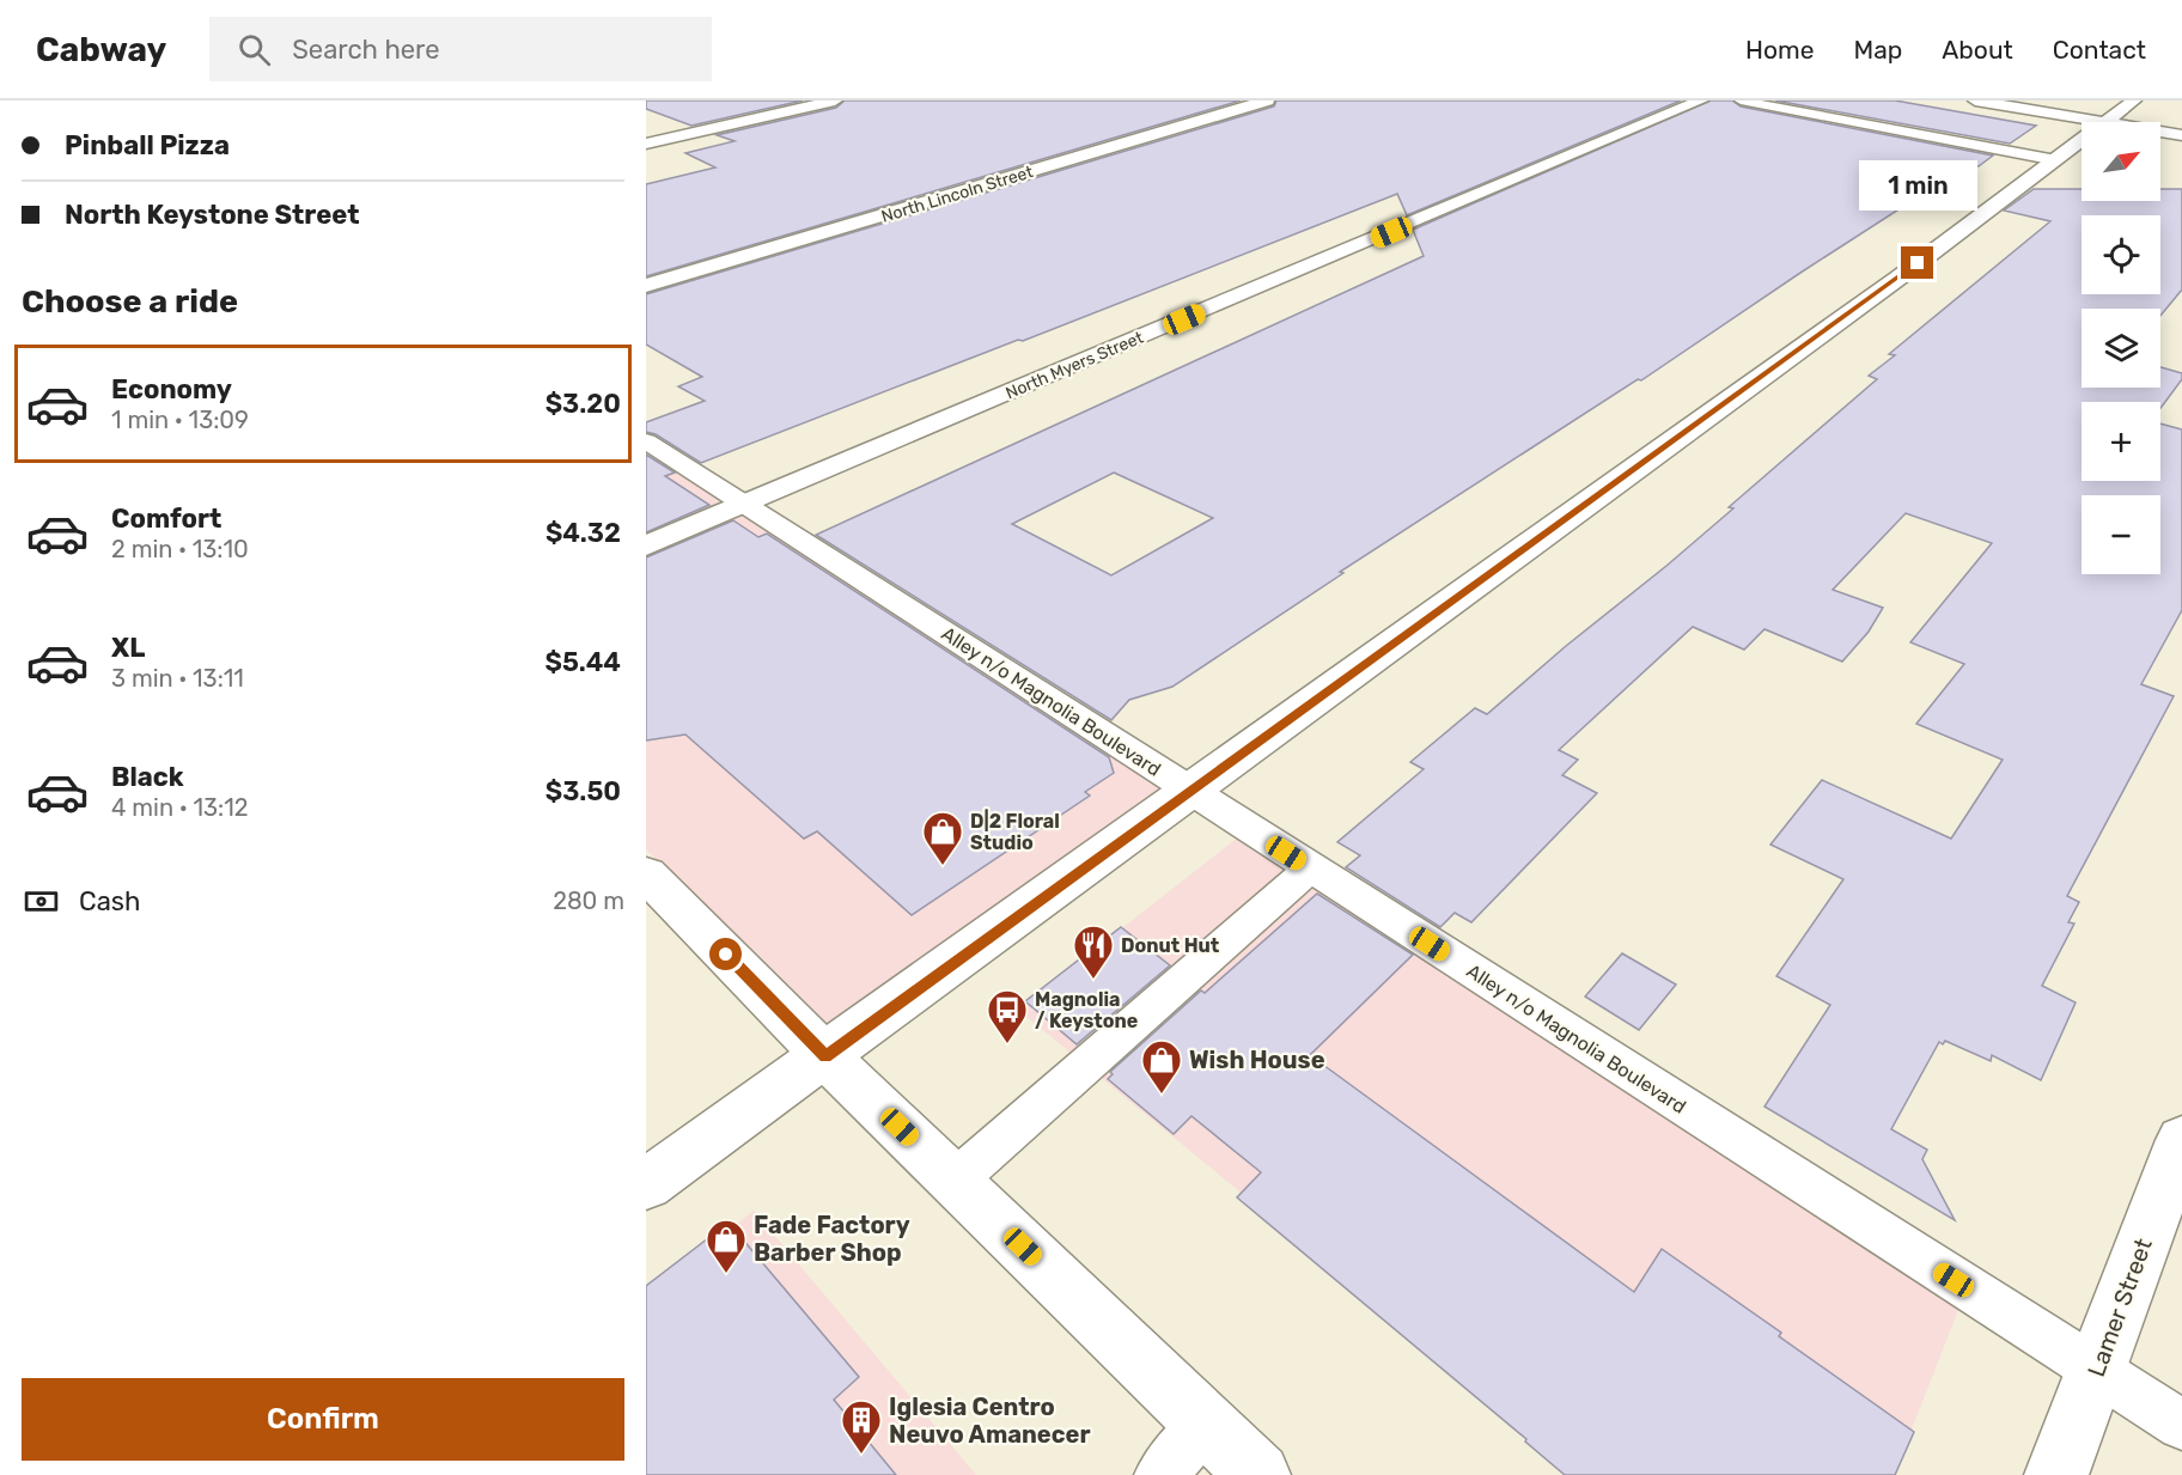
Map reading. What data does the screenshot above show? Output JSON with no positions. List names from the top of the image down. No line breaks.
{"streets":{"street":["North Lincoln Street","North Myers Street","Lamer Street"],"lane":["Alley n/o Magnolia Boulevard"]},"crossings":[["North Myers Street","Alley n/o Magnolia Boulevard"],["Alley n/o Magnolia Boulevard","Lamer Street"]],"places":{"shop":["D|2 Floral Studio","Wish House","Fade Factory Barber Shop"],"restaurant":["Donut Hut"],"bus stop":["Magnolia / Keystone"],"building":["Iglesia Centro Neuvo Amanecer"]},"north":"top right","page":{"header":"Cabway","search":"Search here","nav":["Home","Map","About","Contact"],"banner":["Pinball Pizza","North Keystone Street"],"map_buttons":["+","−"],"bubble":"1 min","heading":"Choose a ride","list":[{"name":"Economy","note":"1 min · 13:09","value":"$3.20"},{"name":"Comfort","note":"2 min · 13:10","value":"$4.32"},{"name":"XL","note":"3 min · 13:11","value":"$5.44"},{"name":"Black","note":"4 min · 13:12","value":"$3.50"}],"pay":["Cash","280 m"],"buttons":"Confirm"}}
